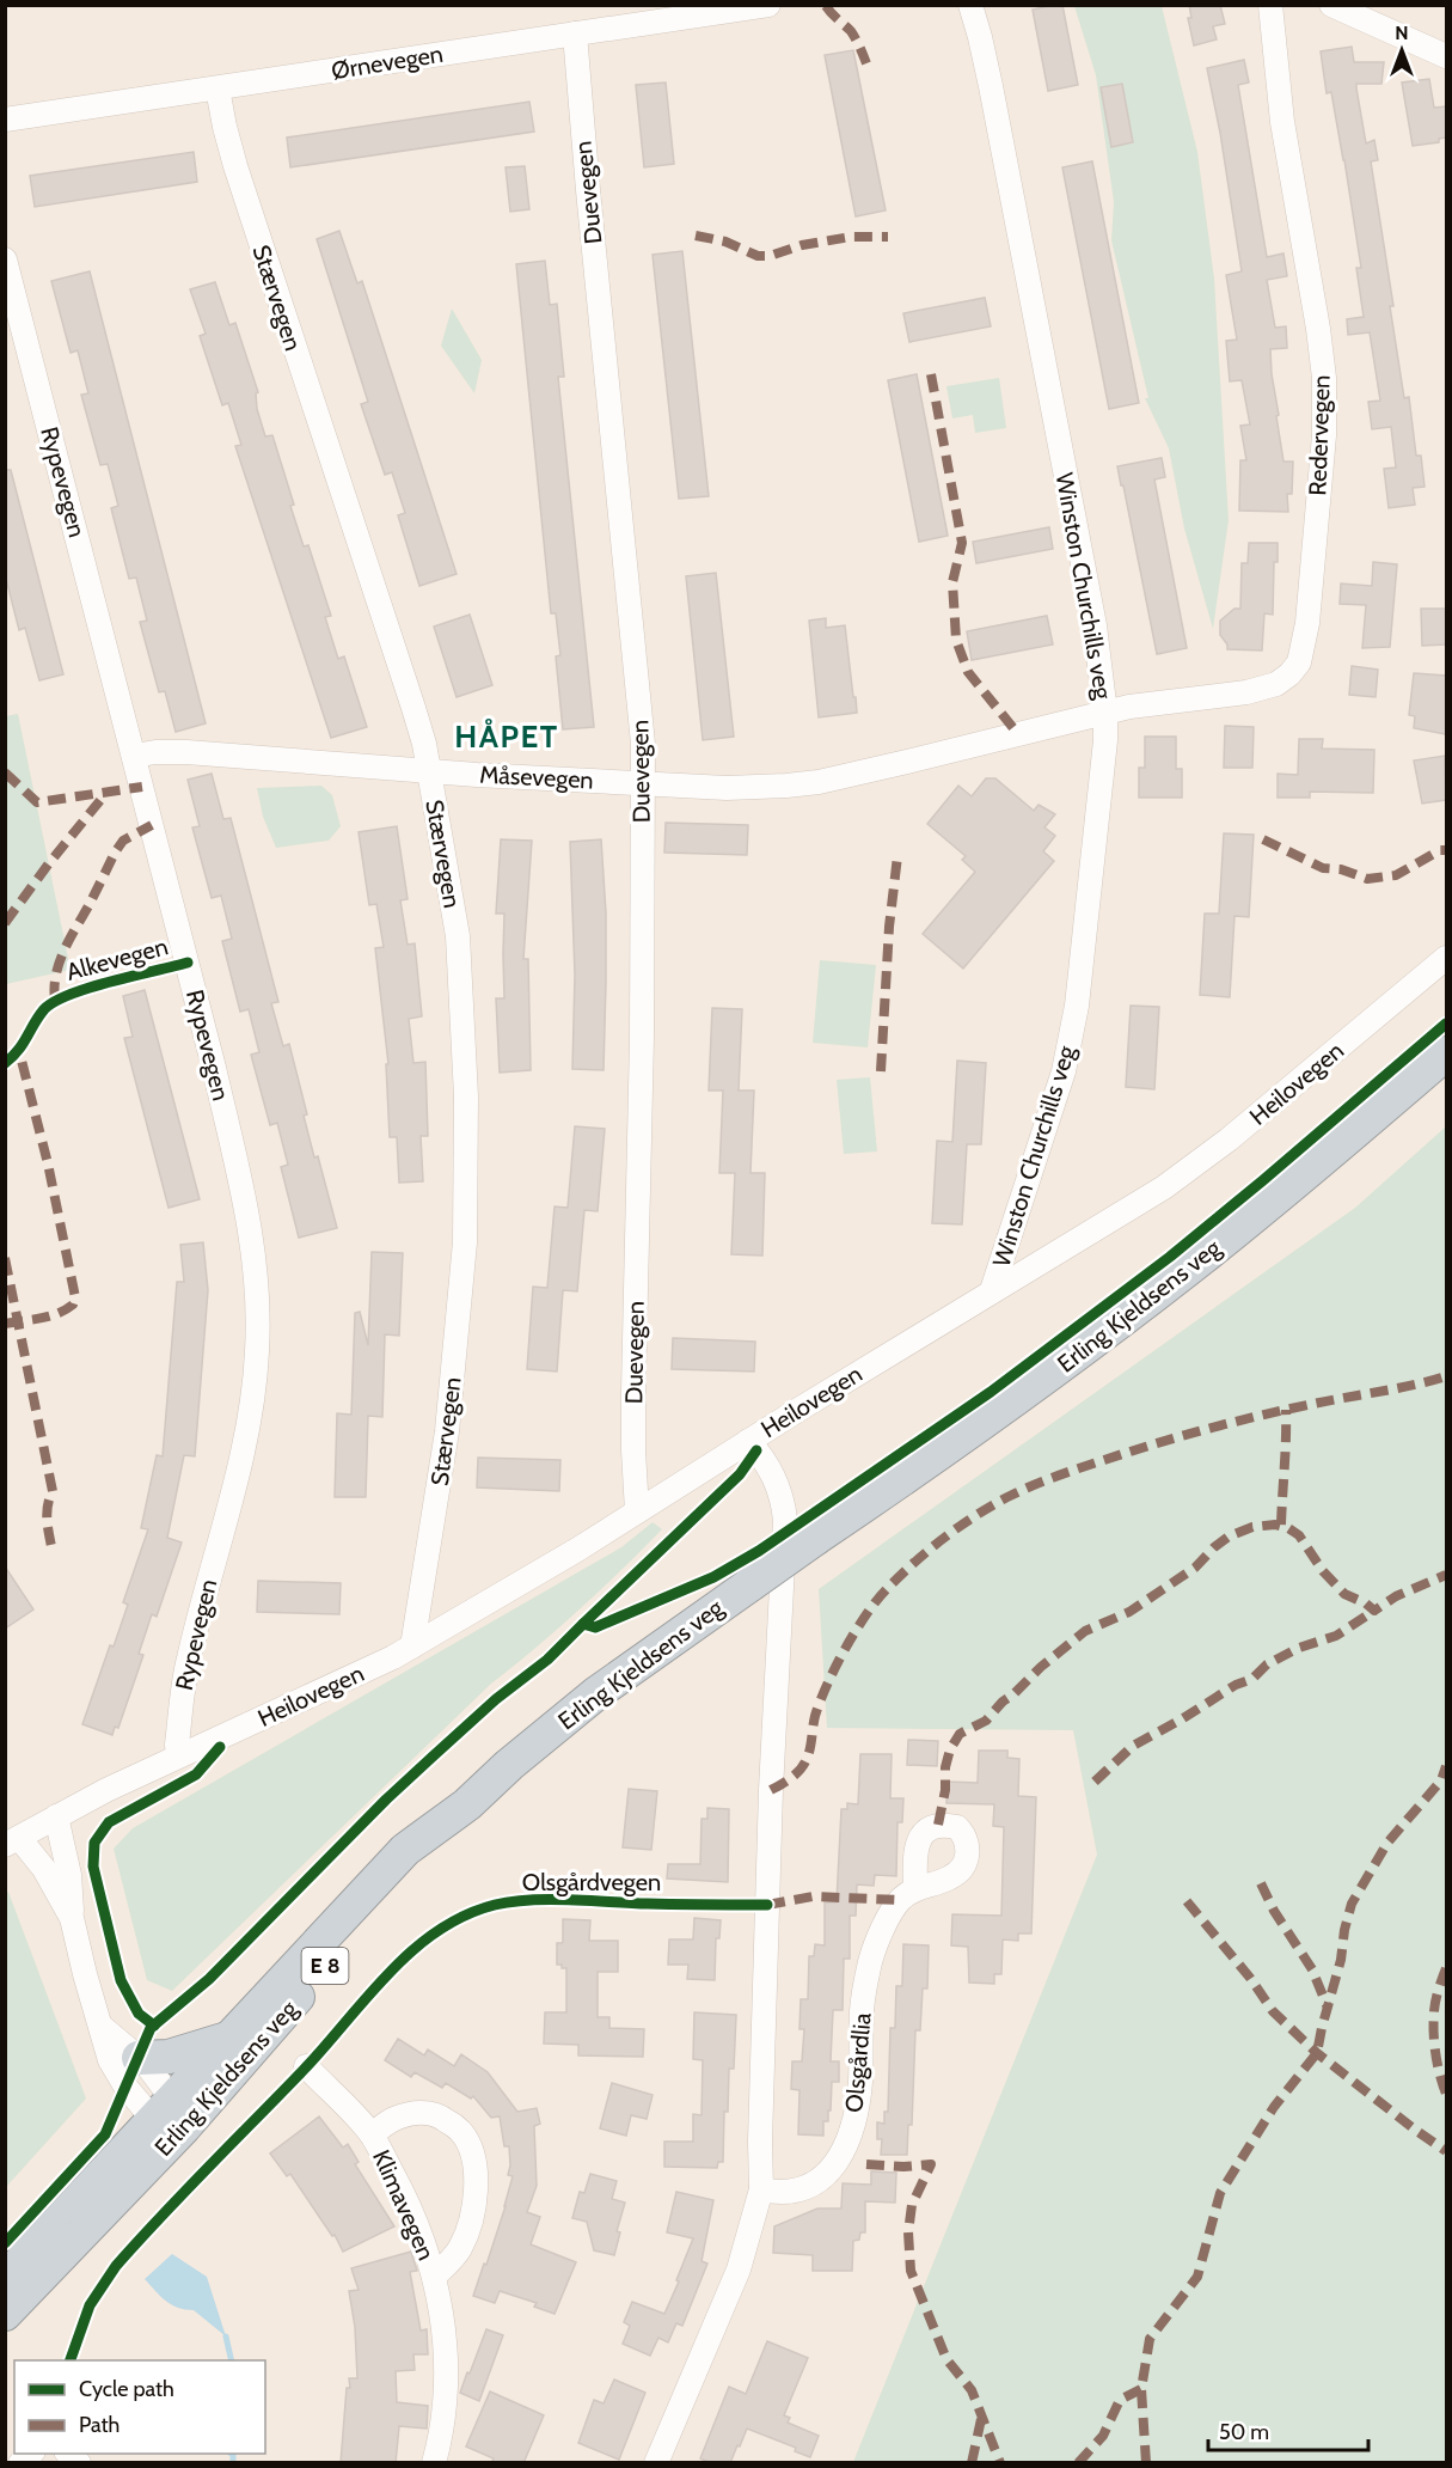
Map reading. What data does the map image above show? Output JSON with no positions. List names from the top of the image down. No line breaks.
{"streets":{"highway":["Erling Kjeldsens veg","E 8"],"street":["Ørnevegen","Duevegen","Stærvegen","Redervegen","Rypevegen","Winston Churchills veg","Måsevegen","Heilovegen","Olsgårdlia","Klimavegen"],"cycle path":["Alkevegen","Olsgårdvegen"]},"crossings":[["Ørnevegen","Duevegen"],["Ørnevegen","Stærvegen"],["Duevegen","Måsevegen"],["Duevegen","Heilovegen"],["Stærvegen","Måsevegen"],["Stærvegen","Heilovegen"],["Redervegen","Winston Churchills veg"],["Redervegen","Måsevegen"],["Rypevegen","Måsevegen"],["Rypevegen","Heilovegen"],["Winston Churchills veg","Måsevegen"],["Winston Churchills veg","Heilovegen"],["Heilovegen","Erling Kjeldsens veg"],["Erling Kjeldsens veg","E 8"]],"districts":["HÅPET"],"legend":["Cycle path","Path"],"scale_bar":"50 m","north":"top"}
